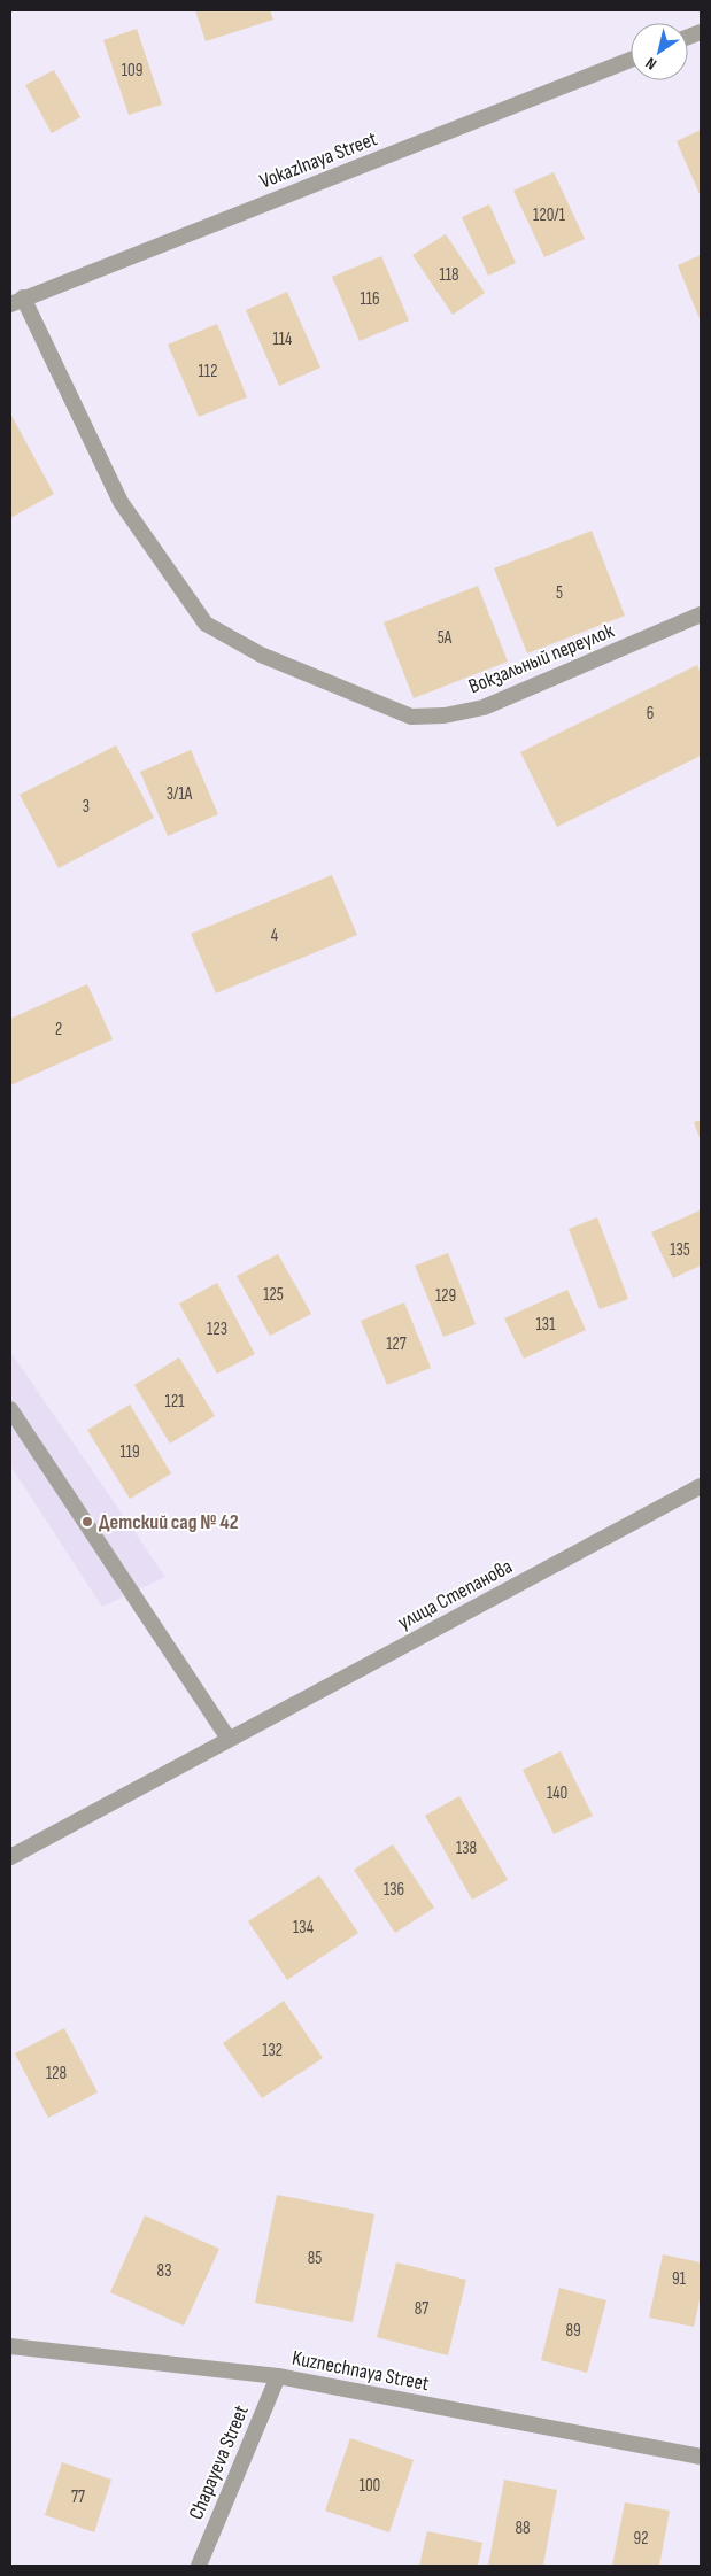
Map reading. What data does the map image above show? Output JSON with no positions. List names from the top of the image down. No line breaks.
{"streets":{"street":["Vokazlnaya Street","Вокзальный переулок","улица Степанова","Kuznechnaya Street","Chapayeva Street"]},"crossings":[["Vokazlnaya Street","Вокзальный переулок"],["Kuznechnaya Street","Chapayeva Street"]],"places":["Детский сад № 42"],"house_numbers":["109","120/1","118","116","114","112","5","5А","6","3/1А","3","4","2","135","125","129","131","123","127","121","119","140","138","136","134","132","128","85","83","91","87","89","100","77","88","92"],"north":"bottom left"}
